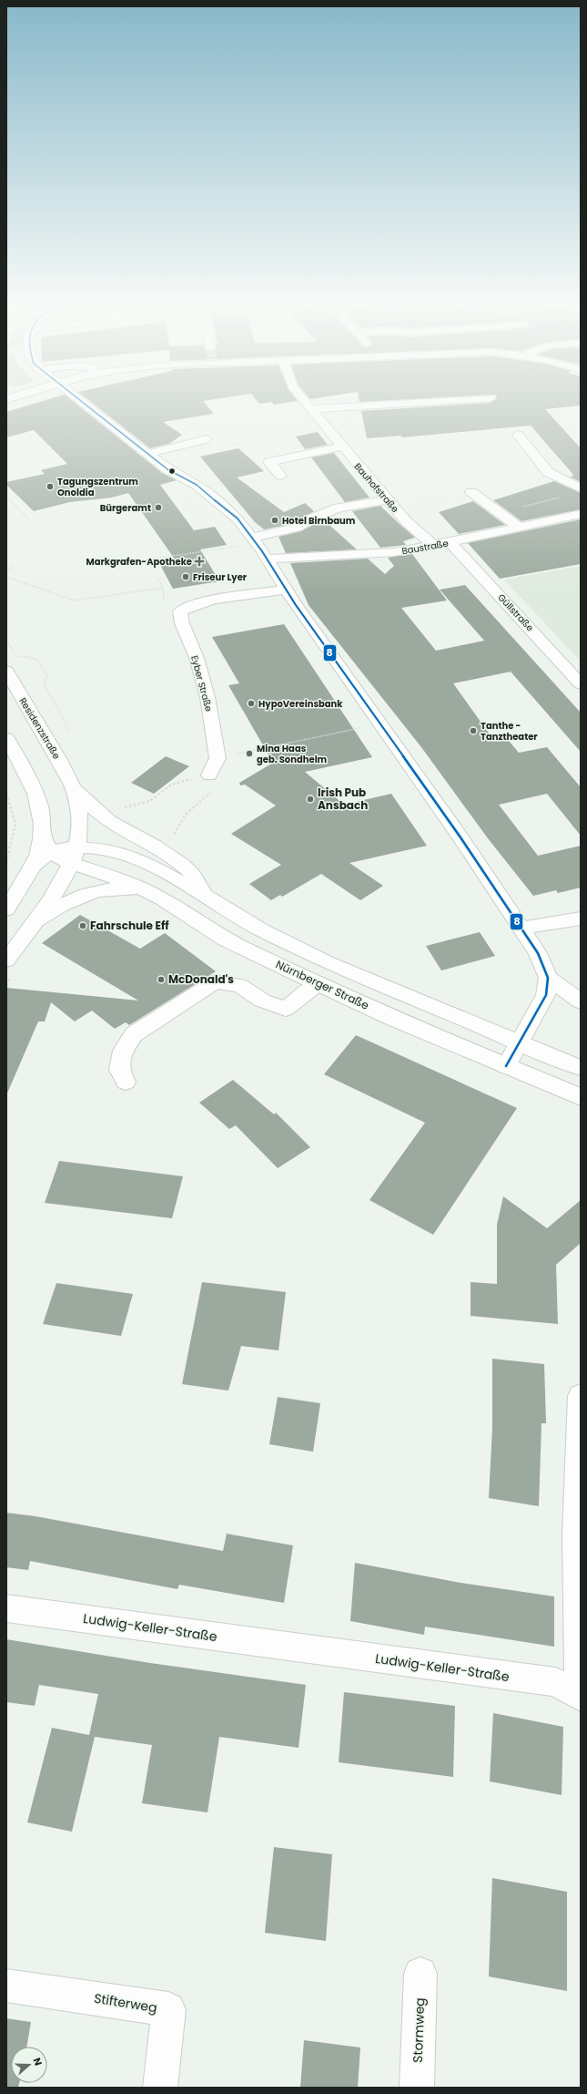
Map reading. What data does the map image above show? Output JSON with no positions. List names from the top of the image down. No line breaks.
{"streets":{"street":["Bauhofstraße","Baustraße","Güllstraße","Eyber Straße","Residenzstraße","Nürnberger Straße","Ludwig-Keller-Straße","Stifterweg","Stormweg"]},"crossings":[["Bauhofstraße","Baustraße"],["Baustraße","Güllstraße"],["Residenzstraße","Nürnberger Straße"]],"places":{"other":["Tagungszentrum Onoldia","Bürgeramt","Hotel Birnbaum","Friseur Lyer","HypoVereinsbank","Tanthe - Tanztheater","Mina Haas geb. Sondhelm","Irish Pub Ansbach","Fahrschule Eff","McDonald's"],"health":["Markgrafen-Apotheke"]},"lines":["transit line 8"],"north":"right"}
